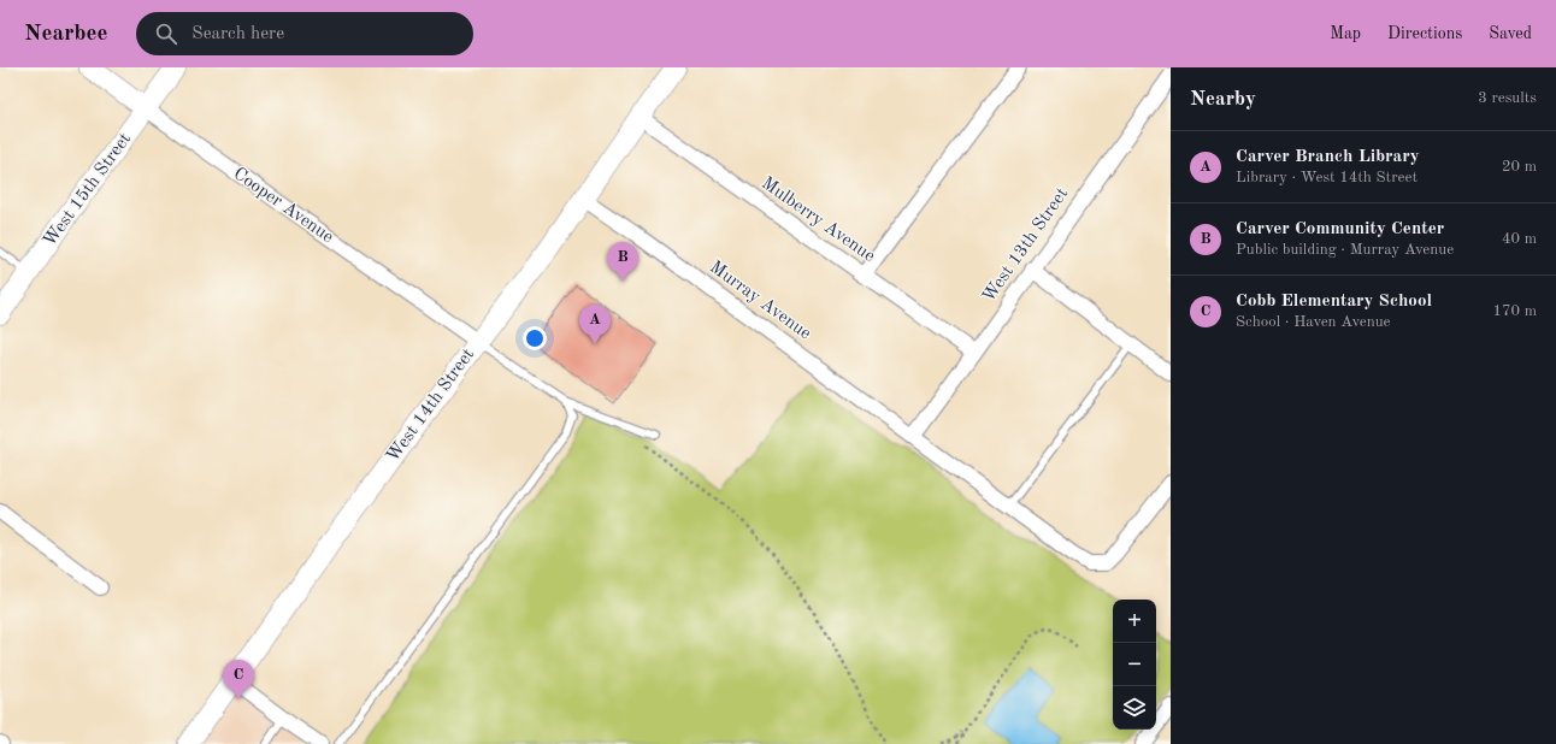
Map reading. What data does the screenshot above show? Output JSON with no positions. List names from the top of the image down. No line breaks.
{"streets":{"street":["West 15th Street","Cooper Avenue","Mulberry Avenue","West 13th Street","Murray Avenue","West 14th Street"]},"crossings":[["West 15th Street","Cooper Avenue"],["Cooper Avenue","West 14th Street"],["Mulberry Avenue","West 13th Street"],["Mulberry Avenue","West 14th Street"],["West 13th Street","Murray Avenue"],["Murray Avenue","West 14th Street"]],"page":{"header":"Nearbee","search":"Search here","nav":["Map","Directions","Saved"],"heading":["Nearby","3 results"],"list":[{"mark":"A","name":"Carver Branch Library","note":"Library · West 14th Street","value":"20 m"},{"mark":"B","name":"Carver Community Center","note":"Public building · Murray Avenue","value":"40 m"},{"mark":"C","name":"Cobb Elementary School","note":"School · Haven Avenue","value":"170 m"}],"pins":["B","A","C"],"map_buttons":["+","−"]}}
